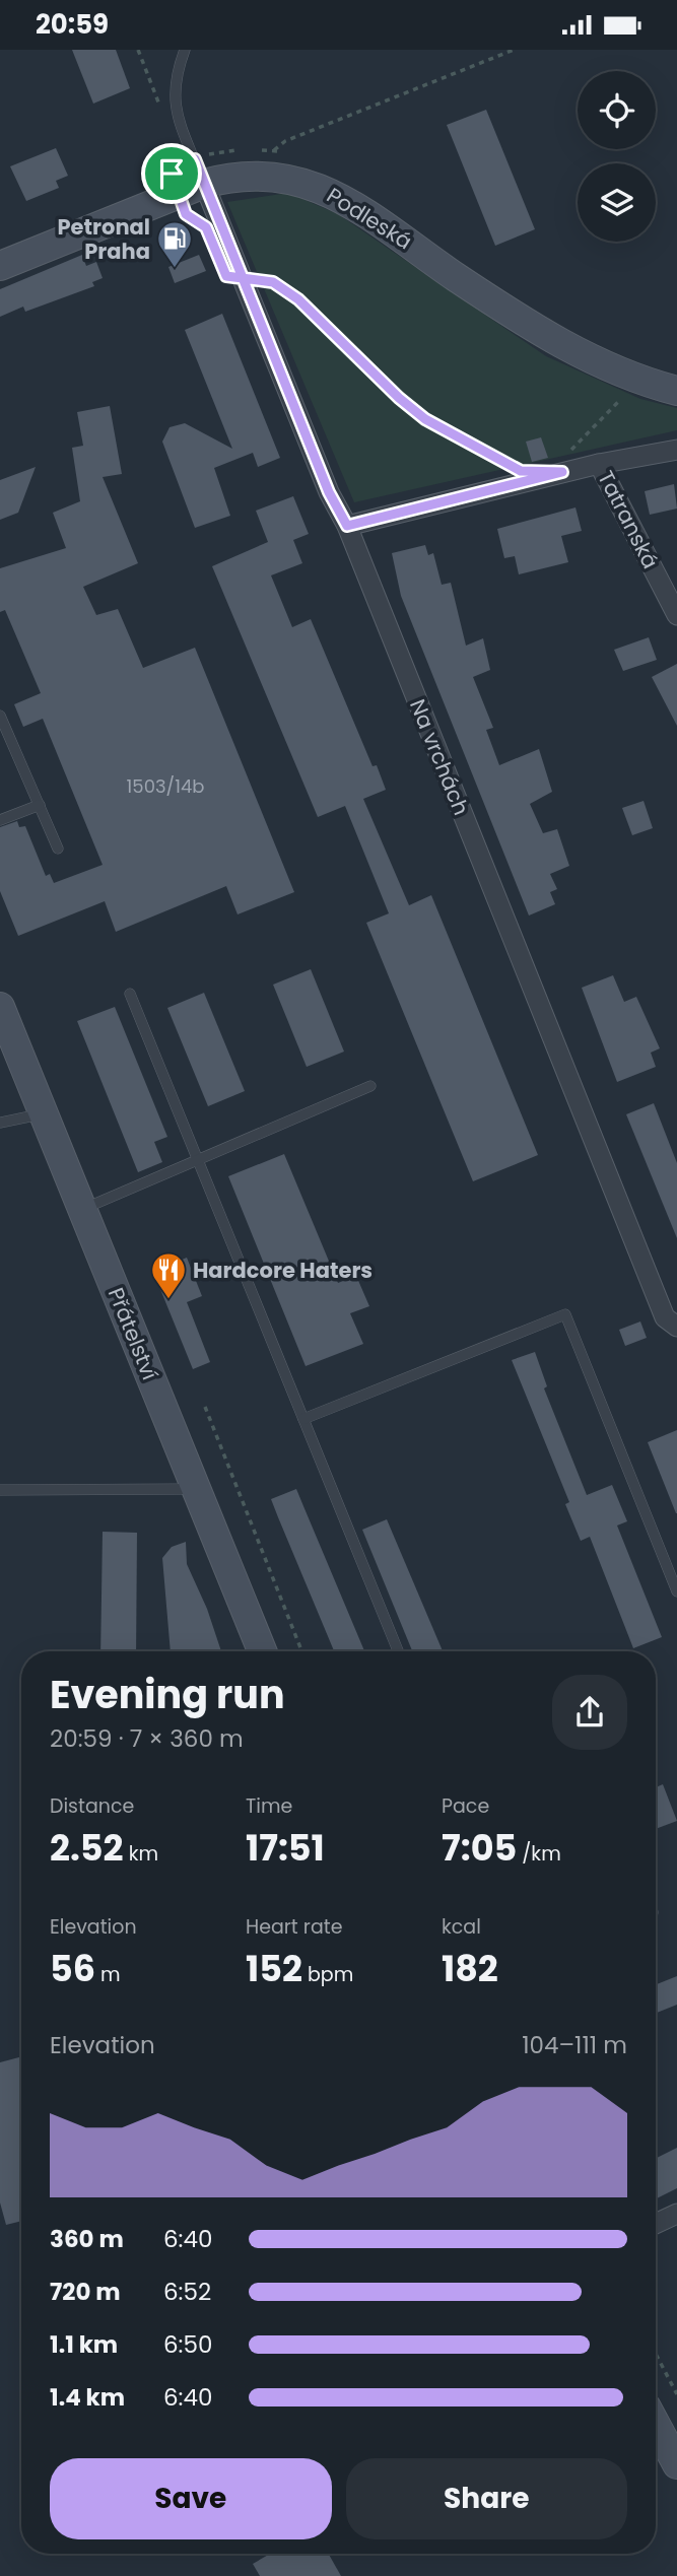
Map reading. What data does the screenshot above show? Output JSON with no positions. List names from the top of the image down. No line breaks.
{"streets":{"main road":["Podleská","Přátelství"],"street":["Tatranská","Na vrchách"]},"crossings":[["Podleská","Na vrchách"]],"places":{"fuel station":["Petronal Praha"],"restaurant":["Hardcore Haters"]},"house_numbers":["1503/14b"],"page":{"status":"20:59","heading":["Evening run","20:59 · 7 × 360 m"],"stats":[["Distance","2.52 km"],["Time","17:51"],["Pace","7:05 /km"],["Elevation","56 m"],["Heart rate","152 bpm"],["kcal","182"]],"chart":["Elevation","104–111 m"],"list":[{"name":"360 m","note":"6:40"},{"name":"720 m","note":"6:52"},{"name":"1.1 km","note":"6:50"},{"name":"1.4 km","note":"6:40"}],"buttons":["Save","Share"]}}
